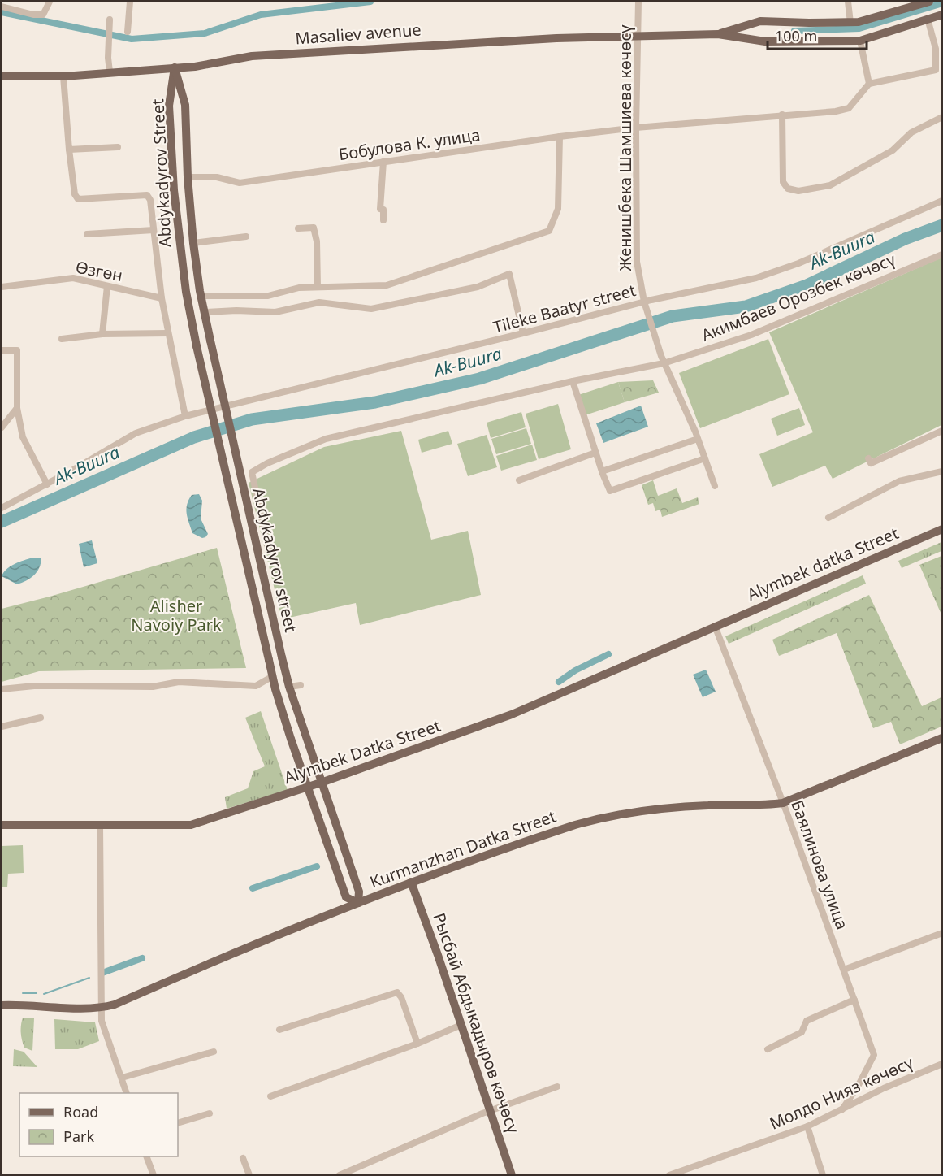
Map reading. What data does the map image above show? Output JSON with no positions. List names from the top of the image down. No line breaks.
{"streets":{"main road":["Masaliev avenue","Abdykadyrov Street","Abdykadyrov street","Alymbek datka Street","Alymbek Datka Street","Kurmanzhan Datka Street","Рысбай Абдыкадыров көчөсү"],"street":["Бобулова К. улица","Женишбека Шамшиева көчөсү","Өзгөн","Акимбаев Орозбек көчөсү","Tileke Baatyr street","Баялинова улица","Молдо Нияз көчөсү"]},"crossings":[["Masaliev avenue","Женишбека Шамшиева көчөсү"],["Masaliev avenue","Abdykadyrov Street"],["Бобулова К. улица","Женишбека Шамшиева көчөсү"],["Бобулова К. улица","Abdykadyrov Street"],["Женишбека Шамшиева көчөсү","Акимбаев Орозбек көчөсү"],["Женишбека Шамшиева көчөсү","Tileke Baatyr street"],["Abdykadyrov Street","Abdykadyrov street"],["Abdykadyrov street","Alymbek Datka Street"],["Alymbek datka Street","Alymbek Datka Street"],["Alymbek datka Street","Баялинова улица"],["Alymbek Datka Street","Баялинова улица"],["Kurmanzhan Datka Street","Баялинова улица"],["Kurmanzhan Datka Street","Рысбай Абдыкадыров көчөсү"],["Баялинова улица","Молдо Нияз көчөсү"]],"water":["Ak-Buura"],"parks":["Alisher Navoiy Park"],"legend":["Road","Park"],"scale_bar":"100 m"}
